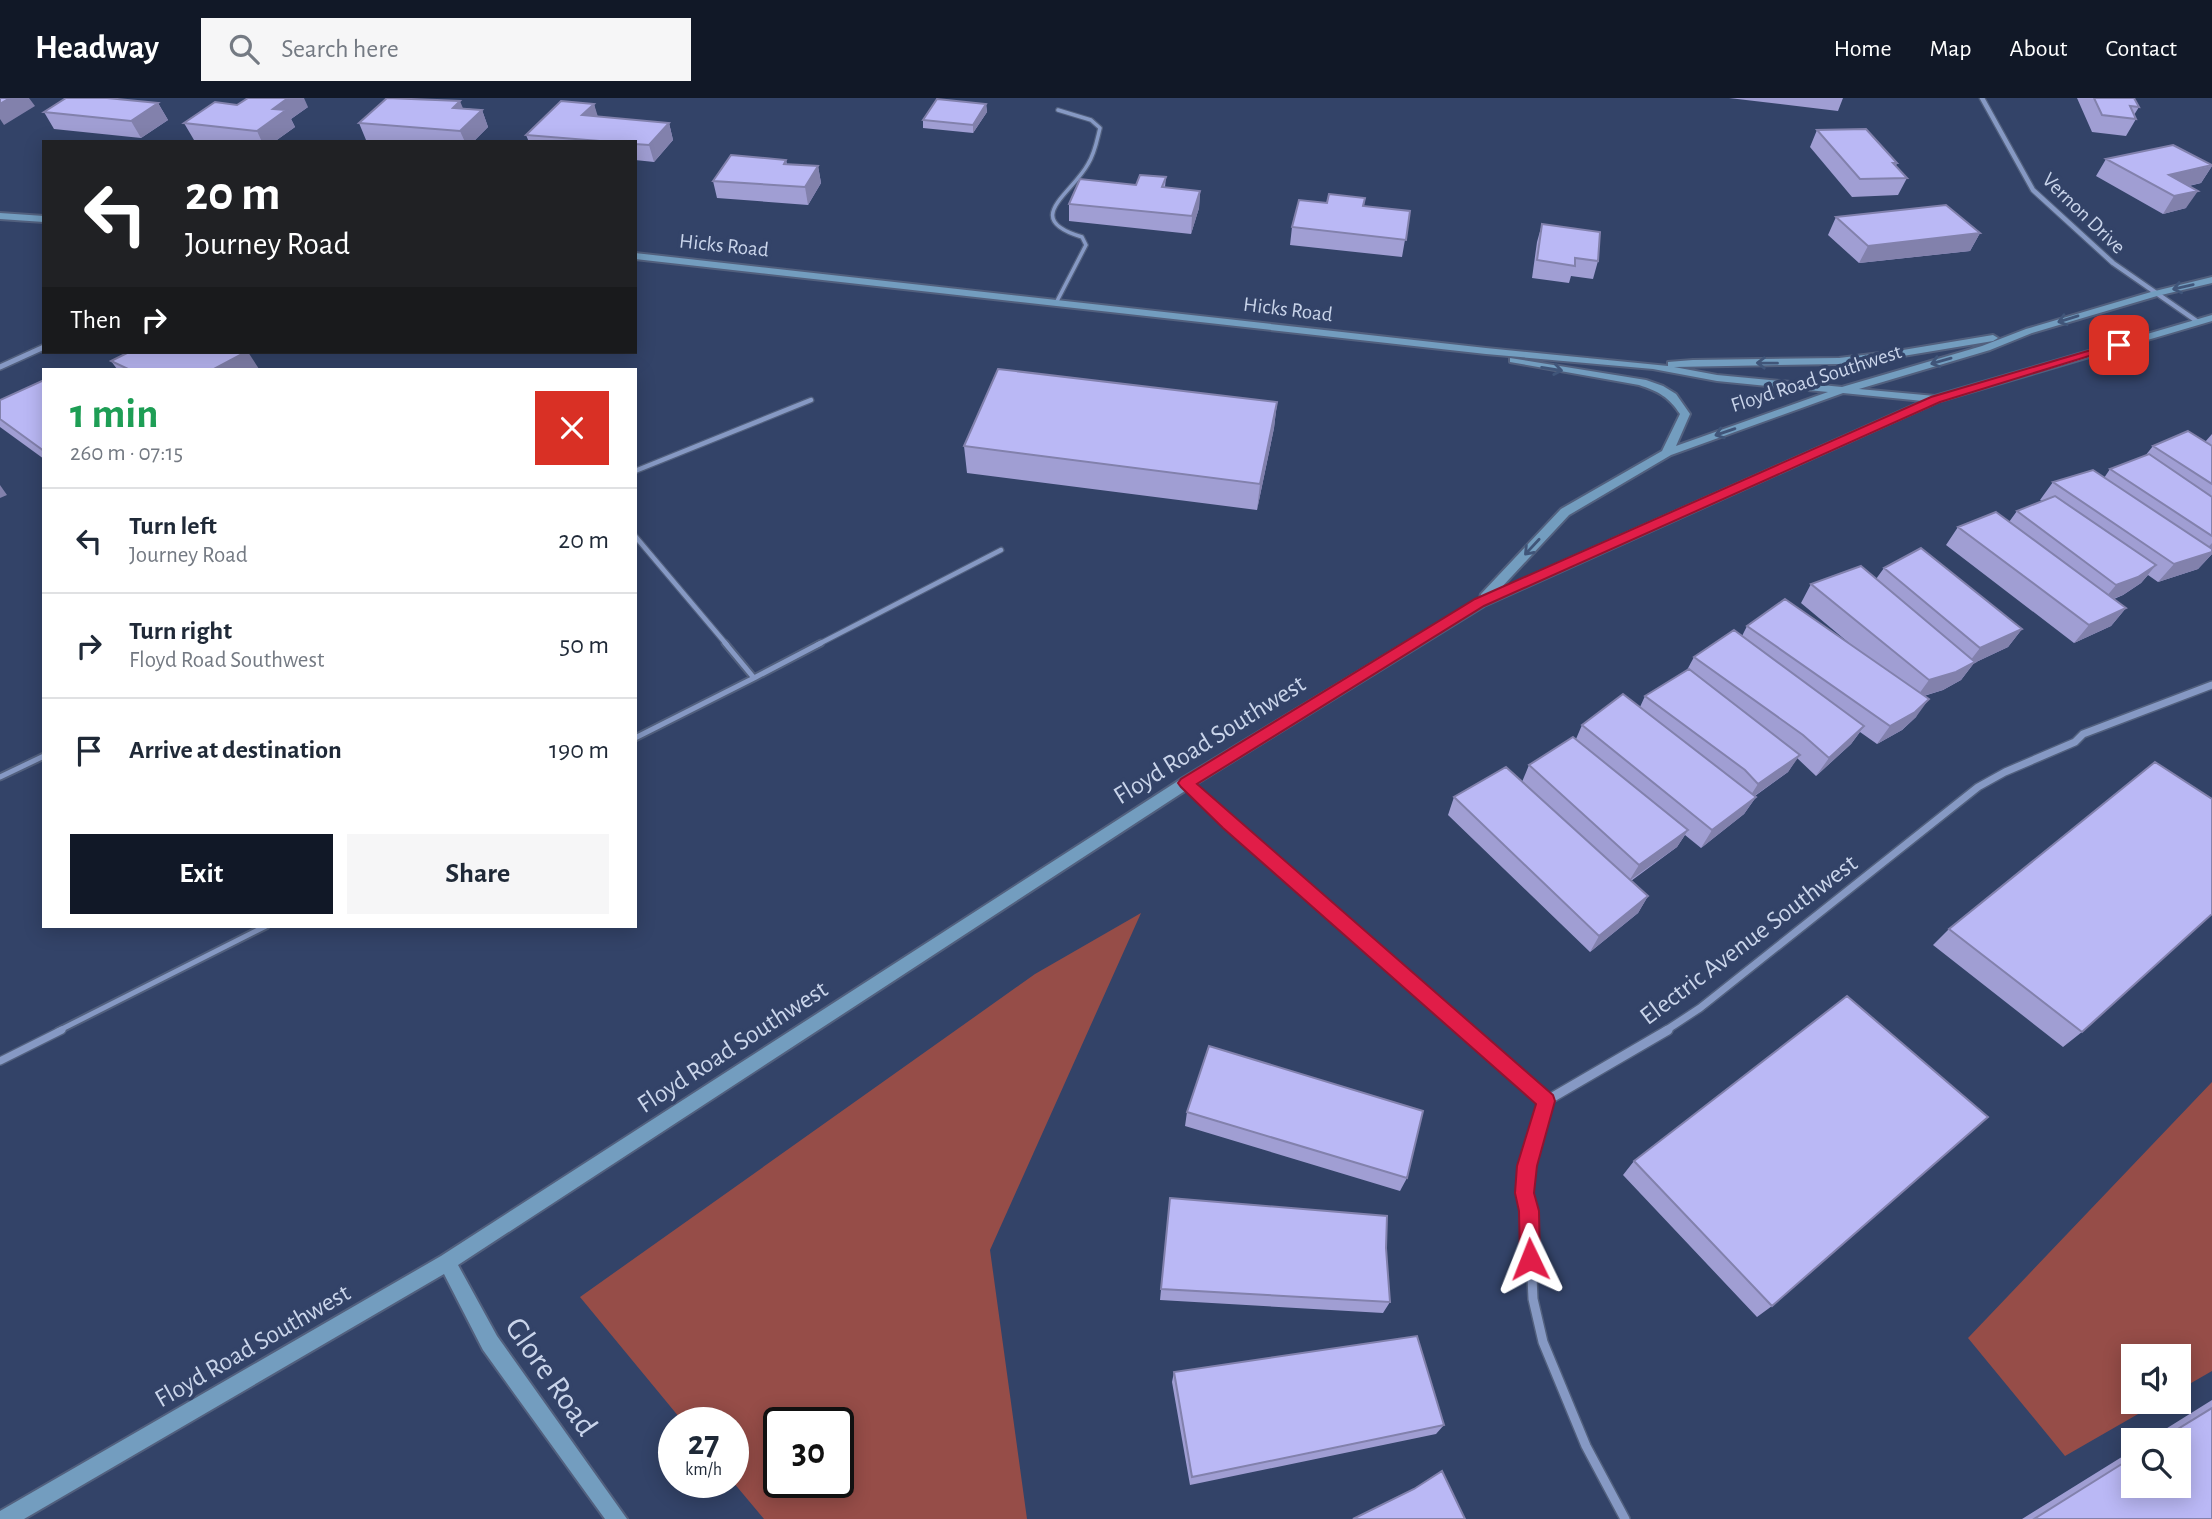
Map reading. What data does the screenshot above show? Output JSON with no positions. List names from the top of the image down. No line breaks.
{"streets":{"main road":["Hicks Road","Floyd Road Southwest","Glore Road"],"street":["Vernon Drive","Electric Avenue Southwest"]},"crossings":[["Vernon Drive","Floyd Road Southwest"],["Hicks Road","Floyd Road Southwest"],["Floyd Road Southwest","Glore Road"]],"page":{"header":"Headway","search":"Search here","nav":["Home","Map","About","Contact"],"turn":["20 m","Journey Road"],"then":"Then","heading":["1 min","260 m · 07:15"],"list":[{"name":"Turn left","note":"Journey Road","value":"20 m"},{"name":"Turn right","note":"Floyd Road Southwest","value":"50 m"},{"name":"Arrive at destination","value":"190 m"}],"buttons":["Exit","Share"],"speed":"27 km/h","limit":"30"}}
